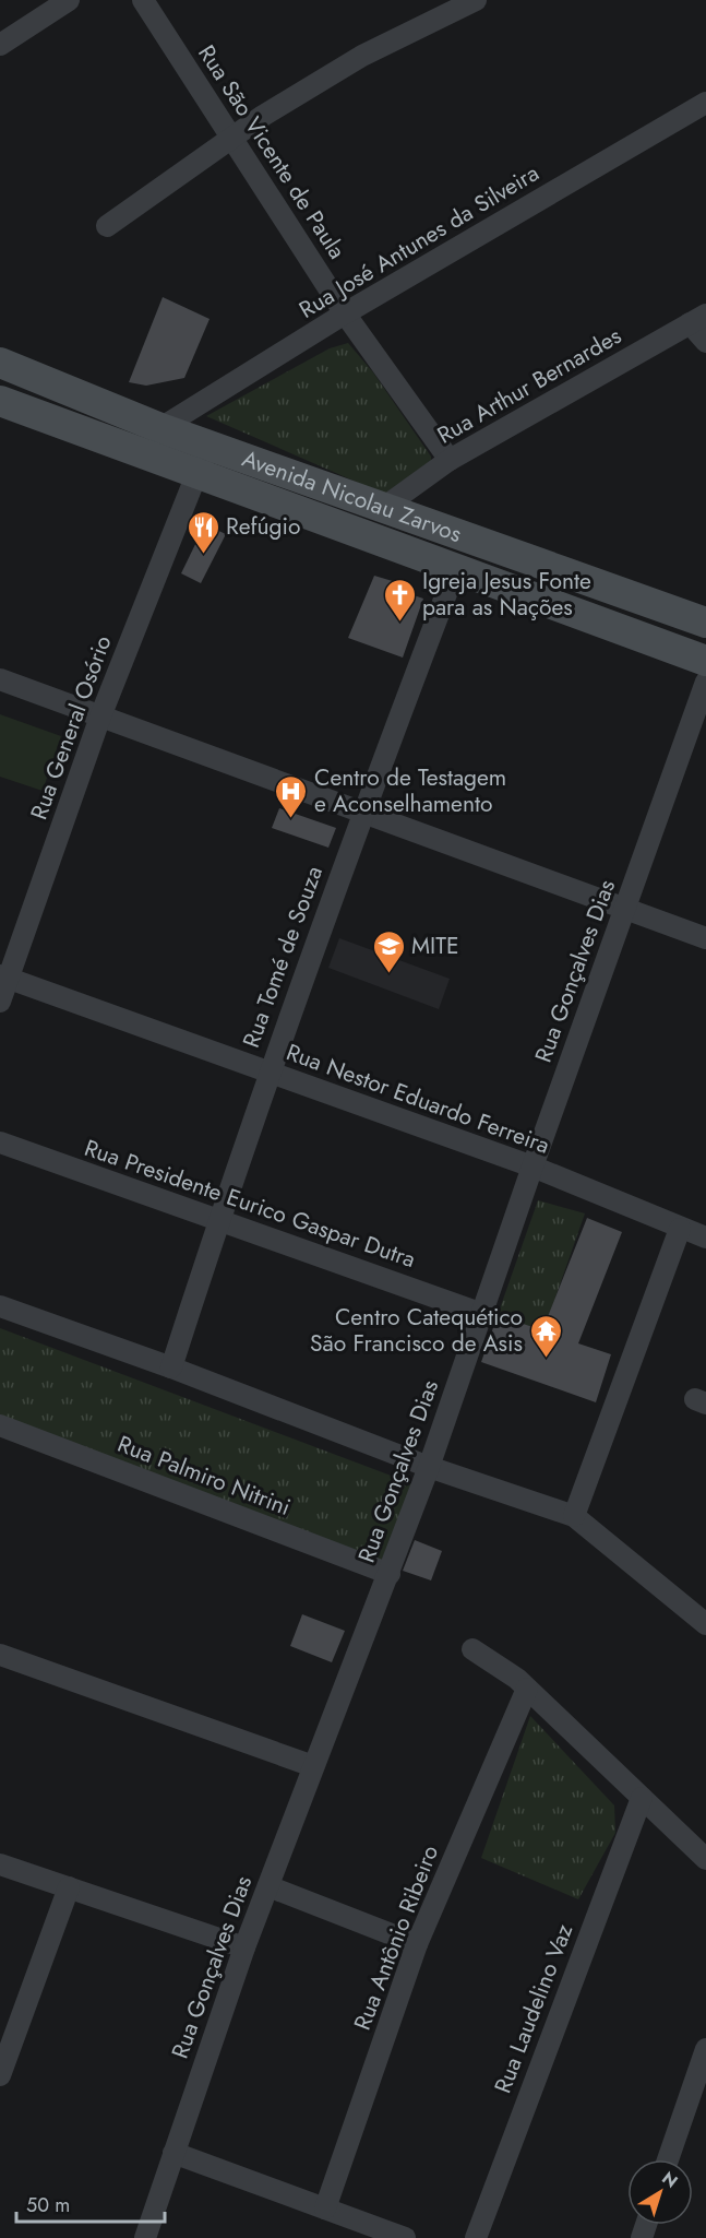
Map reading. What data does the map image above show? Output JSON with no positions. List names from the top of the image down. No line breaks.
{"streets":{"main road":["Avenida Nicolau Zarvos"],"street":["Rua São Vicente de Paula","Rua José Antunes da Silveira","Rua Arthur Bernardes","Rua General Osório","Rua Tomé de Souza","Rua Gonçalves Dias","Rua Nestor Eduardo Ferreira","Rua Presidente Eurico Gaspar Dutra","Rua Palmiro Nitrini","Rua Antônio Ribeiro","Rua Laudelino Vaz"]},"crossings":[["Rua São Vicente de Paula","Rua José Antunes da Silveira"],["Rua São Vicente de Paula","Rua Arthur Bernardes"],["Rua José Antunes da Silveira","Avenida Nicolau Zarvos"],["Rua Arthur Bernardes","Avenida Nicolau Zarvos"],["Avenida Nicolau Zarvos","Rua General Osório"],["Avenida Nicolau Zarvos","Rua Tomé de Souza"],["Rua General Osório","Rua Nestor Eduardo Ferreira"],["Rua Tomé de Souza","Rua Nestor Eduardo Ferreira"],["Rua Tomé de Souza","Rua Presidente Eurico Gaspar Dutra"],["Rua Gonçalves Dias","Rua Nestor Eduardo Ferreira"],["Rua Gonçalves Dias","Rua Presidente Eurico Gaspar Dutra"],["Rua Gonçalves Dias","Rua Palmiro Nitrini"]],"places":{"restaurant":["Refúgio"],"church":["Igreja Jesus Fonte para as Nações"],"hospital":["Centro de Testagem e Aconselhamento"],"school or university":["MITE"],"temple":["Centro Catequético São Francisco de Asis"]},"scale_bar":"50 m","north":"top right"}
